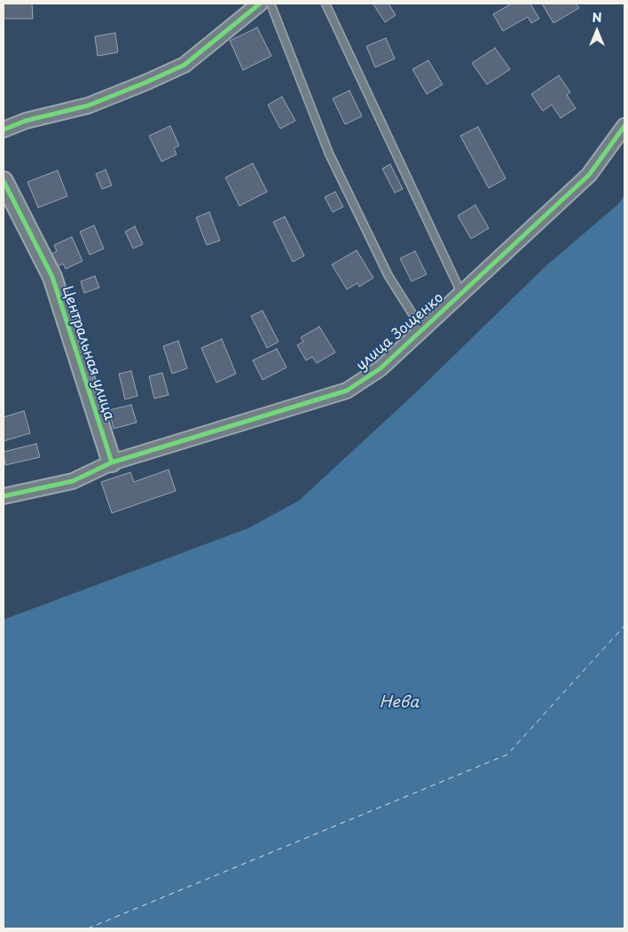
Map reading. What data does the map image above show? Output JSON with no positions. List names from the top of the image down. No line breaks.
{"streets":{"street":["улица Зощенко","Центральная улица"]},"crossings":[["улица Зощенко","Центральная улица"]],"water":["Нева"],"north":"top"}
